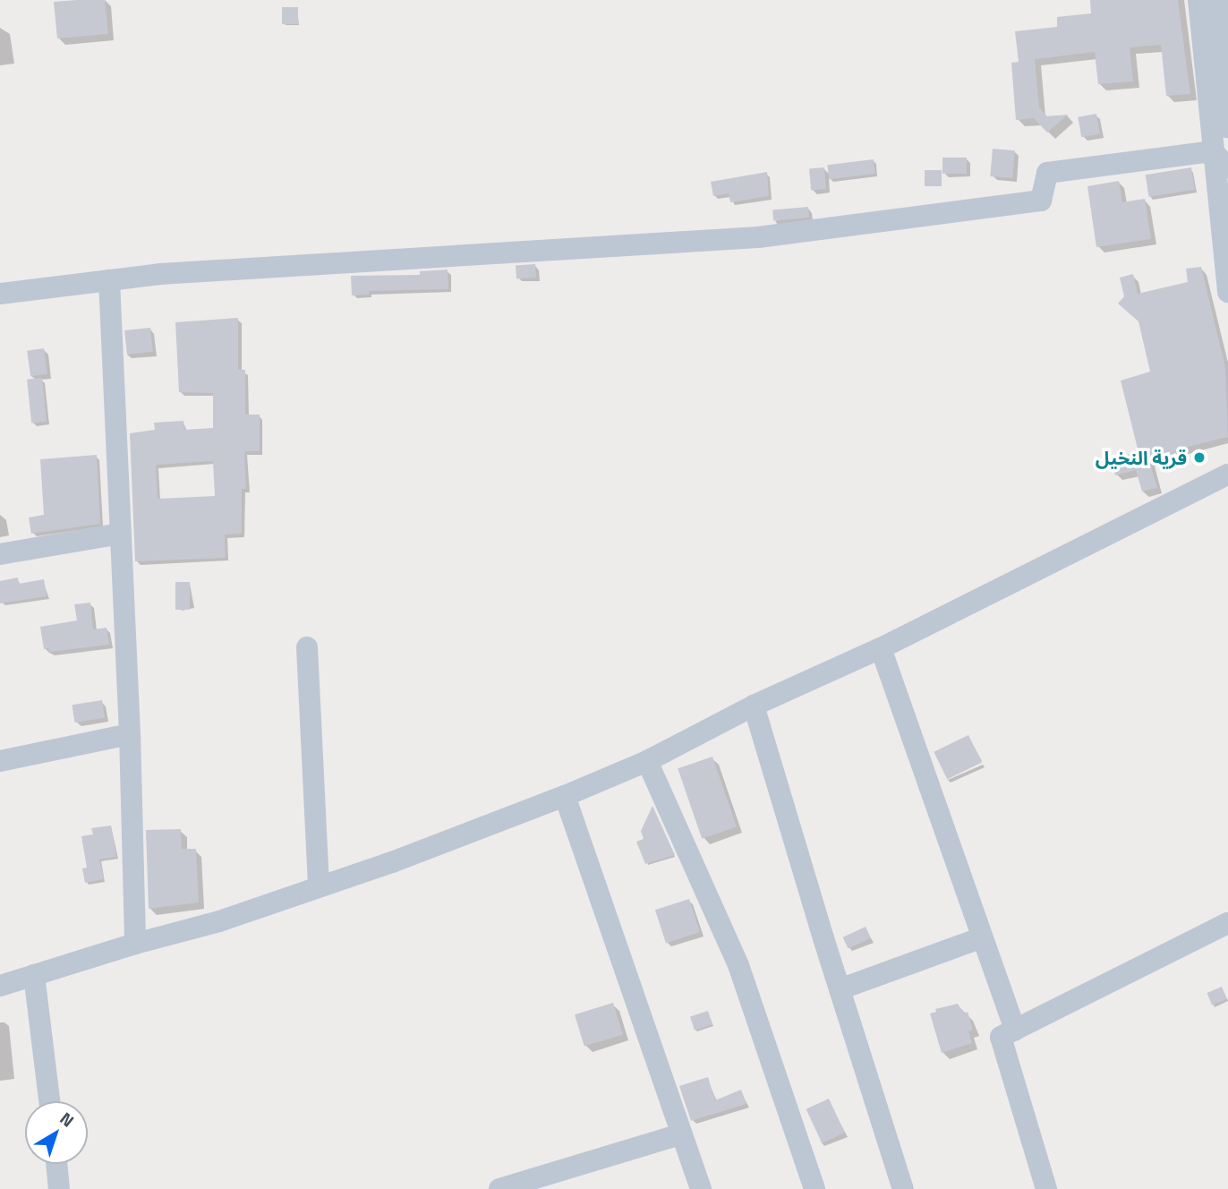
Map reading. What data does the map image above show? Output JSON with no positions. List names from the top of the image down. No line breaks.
{"places":["قرية النخيل"],"north":"top right"}
